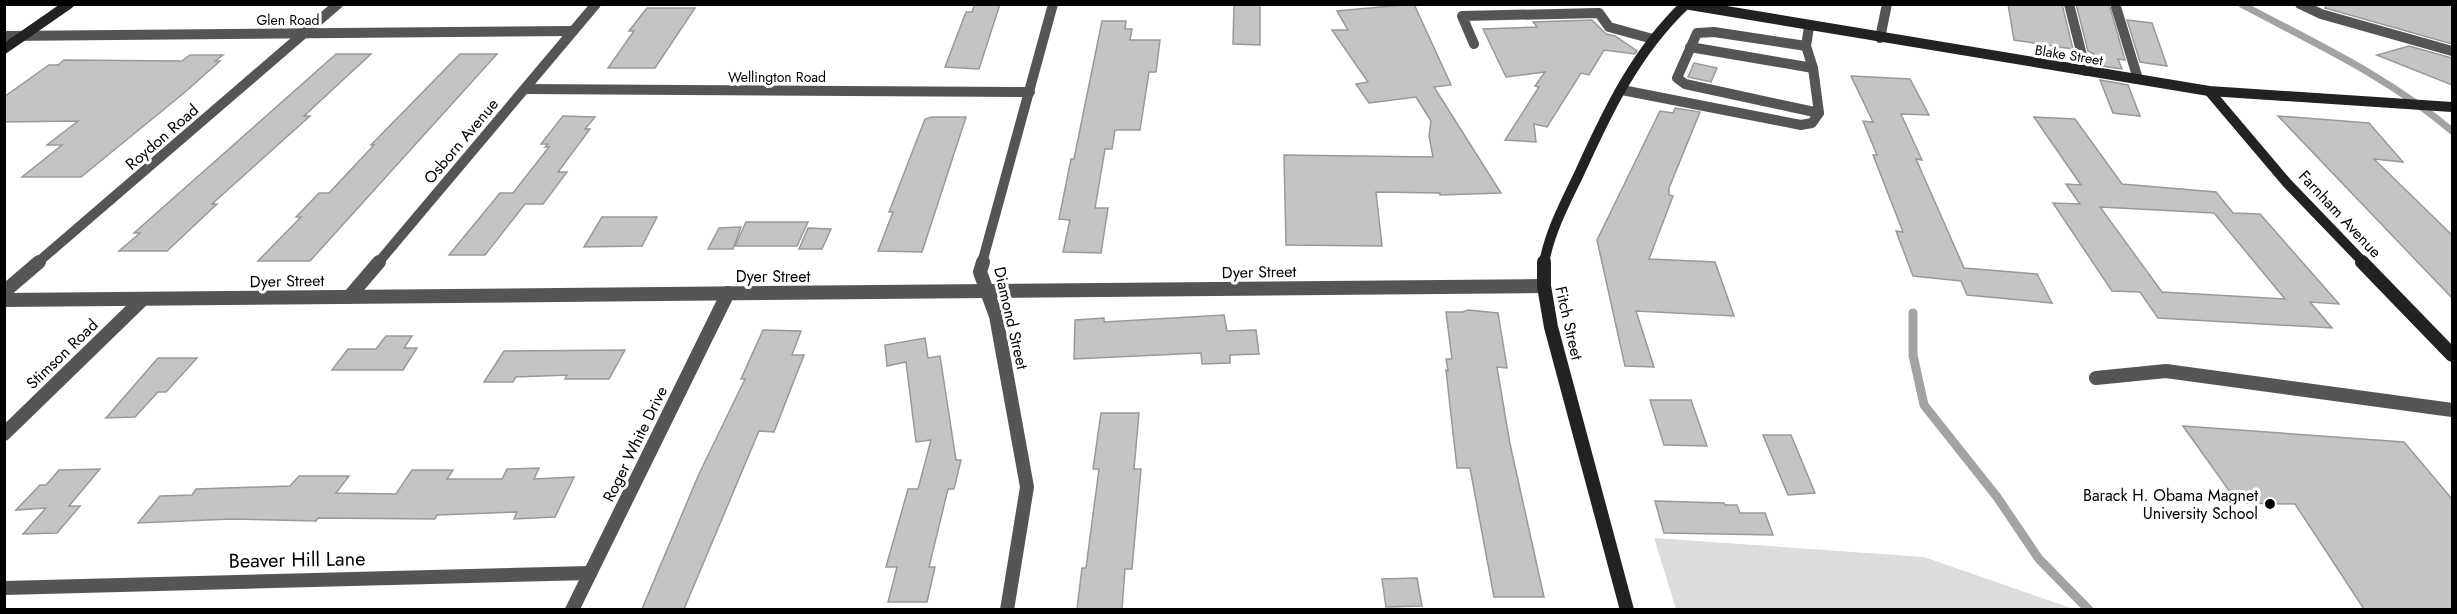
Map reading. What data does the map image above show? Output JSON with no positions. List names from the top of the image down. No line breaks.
{"streets":{"street":["Glen Road","Blake Street","Wellington Road","Roydon Road","Osborn Avenue","Farnham Avenue","Dyer Street","Diamond Street","Fitch Street","Stimson Road","Roger White Drive","Beaver Hill Lane"]},"crossings":[["Glen Road","Roydon Road"],["Glen Road","Osborn Avenue"],["Blake Street","Farnham Avenue"],["Blake Street","Fitch Street"],["Wellington Road","Osborn Avenue"],["Wellington Road","Diamond Street"],["Osborn Avenue","Dyer Street"],["Dyer Street","Diamond Street"],["Dyer Street","Fitch Street"],["Dyer Street","Stimson Road"],["Dyer Street","Roger White Drive"],["Roger White Drive","Beaver Hill Lane"]],"places":["Barack H. Obama Magnet University School"]}
